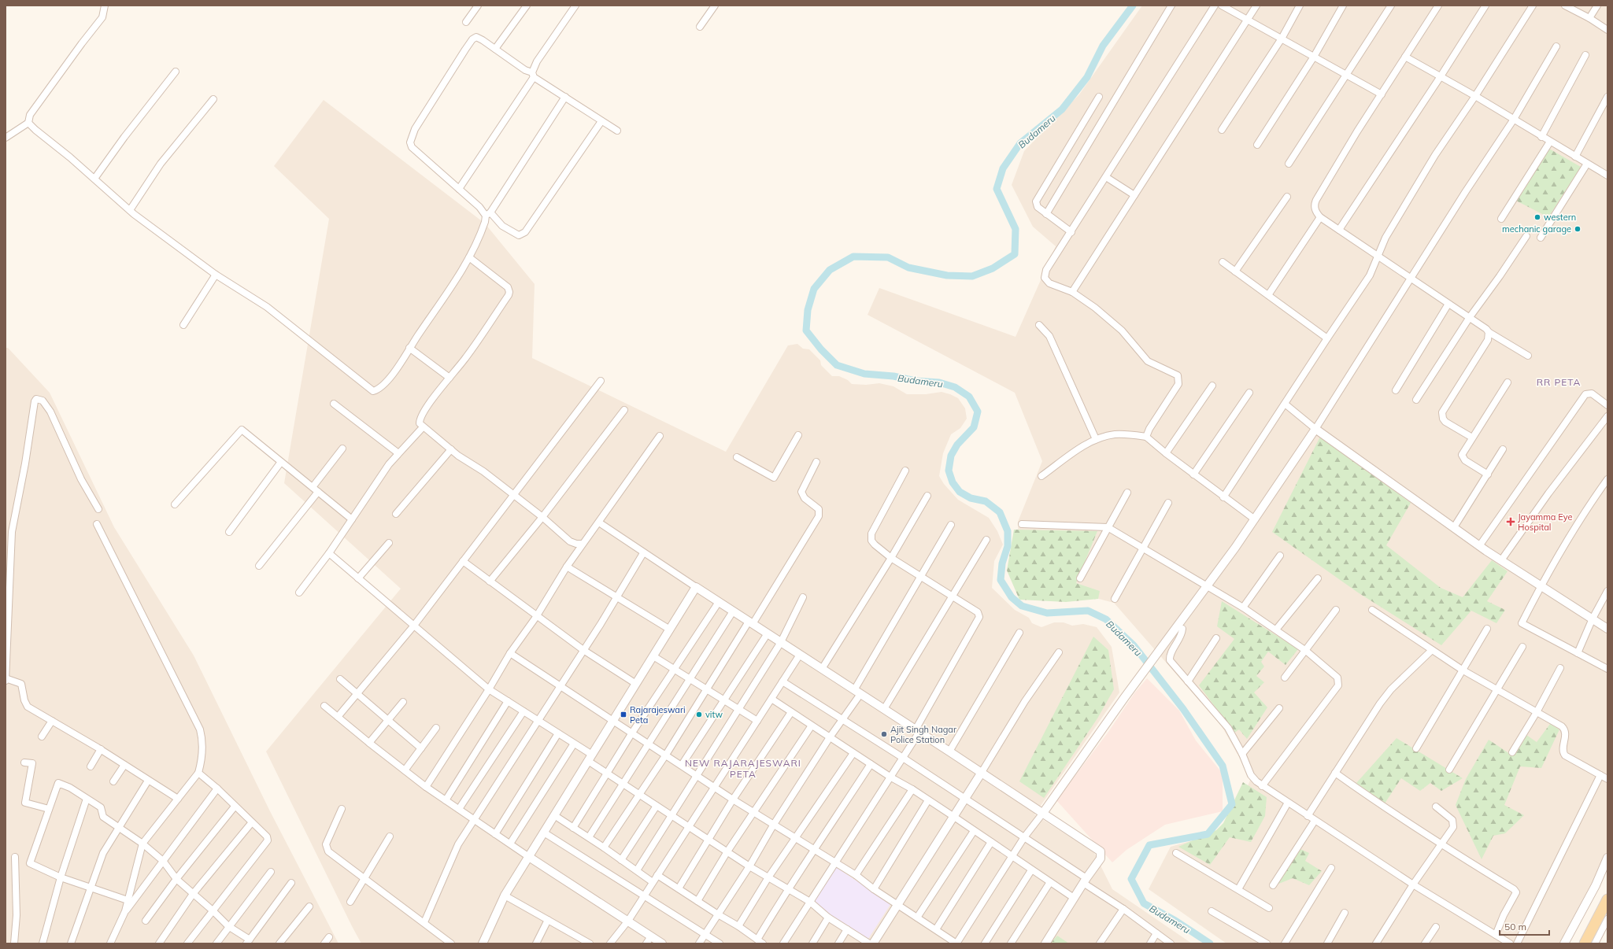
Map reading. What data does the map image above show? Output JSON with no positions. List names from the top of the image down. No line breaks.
{"districts":["RR PETA","NEW RAJARAJESWARI PETA"],"water":["Budameru"],"places":{"other":["western","mechanic garage","vitw","Ajit Singh Nagar Police Station"],"health":["Jayamma Eye Hospital"],"transit":["Rajarajeswari Peta"]},"scale_bar":"50 m"}
